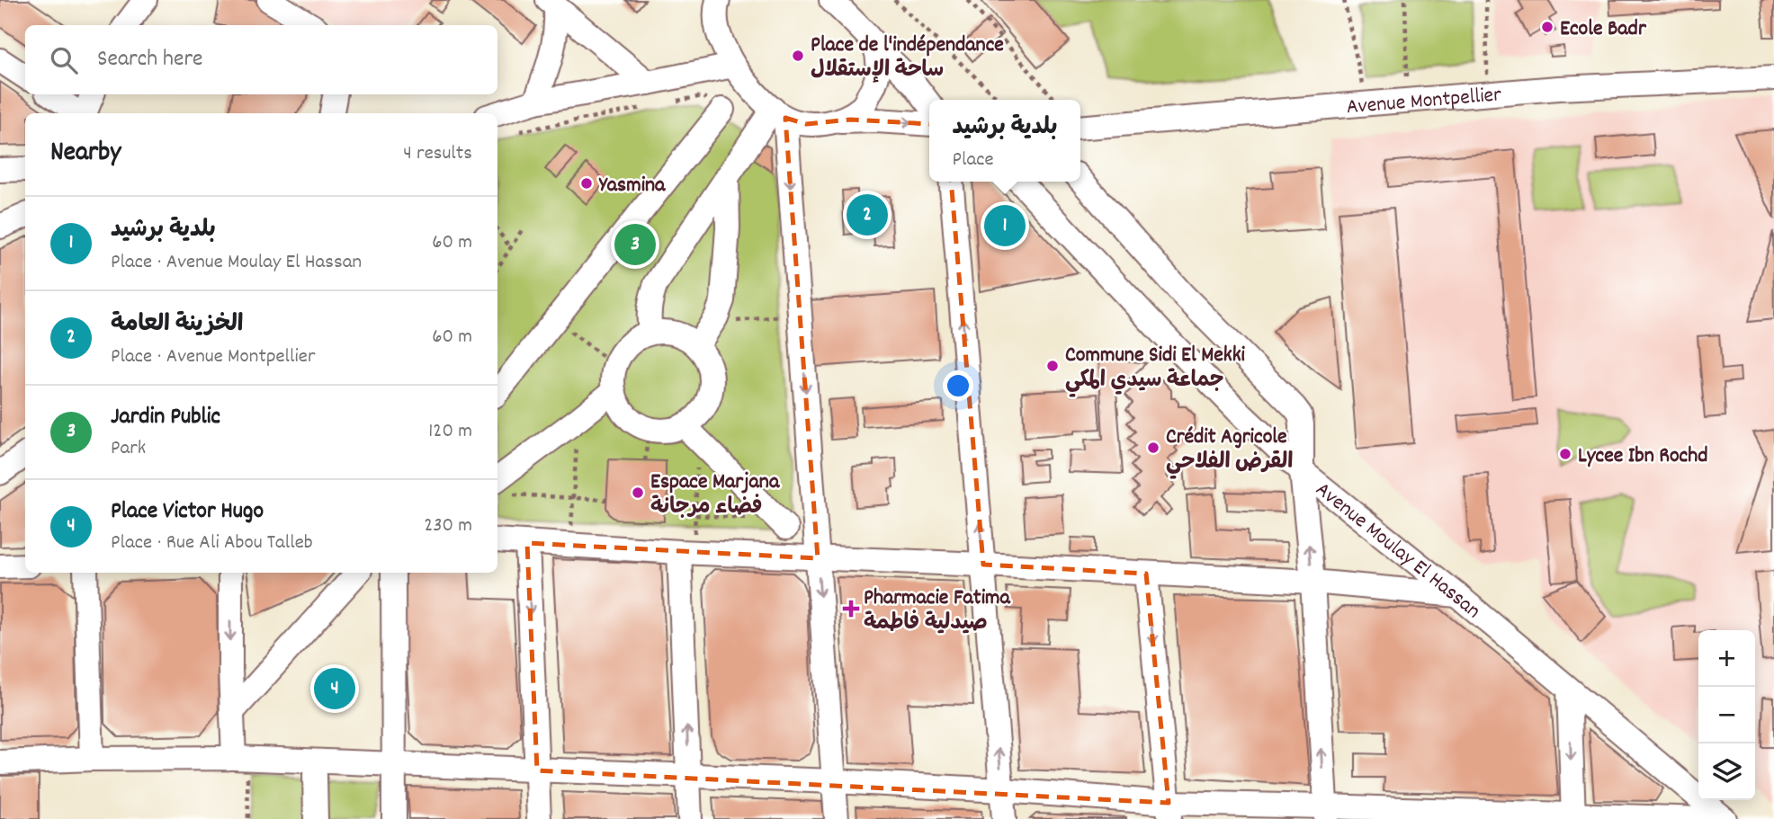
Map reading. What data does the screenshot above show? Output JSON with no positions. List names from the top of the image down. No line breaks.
{"streets":{"street":["Avenue Montpellier","Avenue Moulay El Hassan"]},"places":{"other":["Ecole Badr","Place de l'indépendance ساحة الإستقلال","Yasmina","Commune Sidi El Mekki جماعة سيدي المكي","Crédit Agricole القرض الفلاحي","Lycee Ibn Rochd","Espace Marjana فضاء مرجانة"],"health":["Pharmacie Fatima صيدلية فاطمة"]},"page":{"search":"Search here","popup":["بلدية برشيد","Place"],"heading":["Nearby","4 results"],"pins":["2","1","3","4"],"list":[{"mark":"1","name":"بلدية برشيد","note":"Place · Avenue Moulay El Hassan","value":"60 m"},{"mark":"2","name":"الخزينة العامة","note":"Place · Avenue Montpellier","value":"60 m"},{"mark":"3","name":"Jardin Public","note":"Park","value":"120 m"},{"mark":"4","name":"Place Victor Hugo","note":"Place · Rue Ali Abou Talleb","value":"230 m"}],"map_buttons":["+","−"]}}
